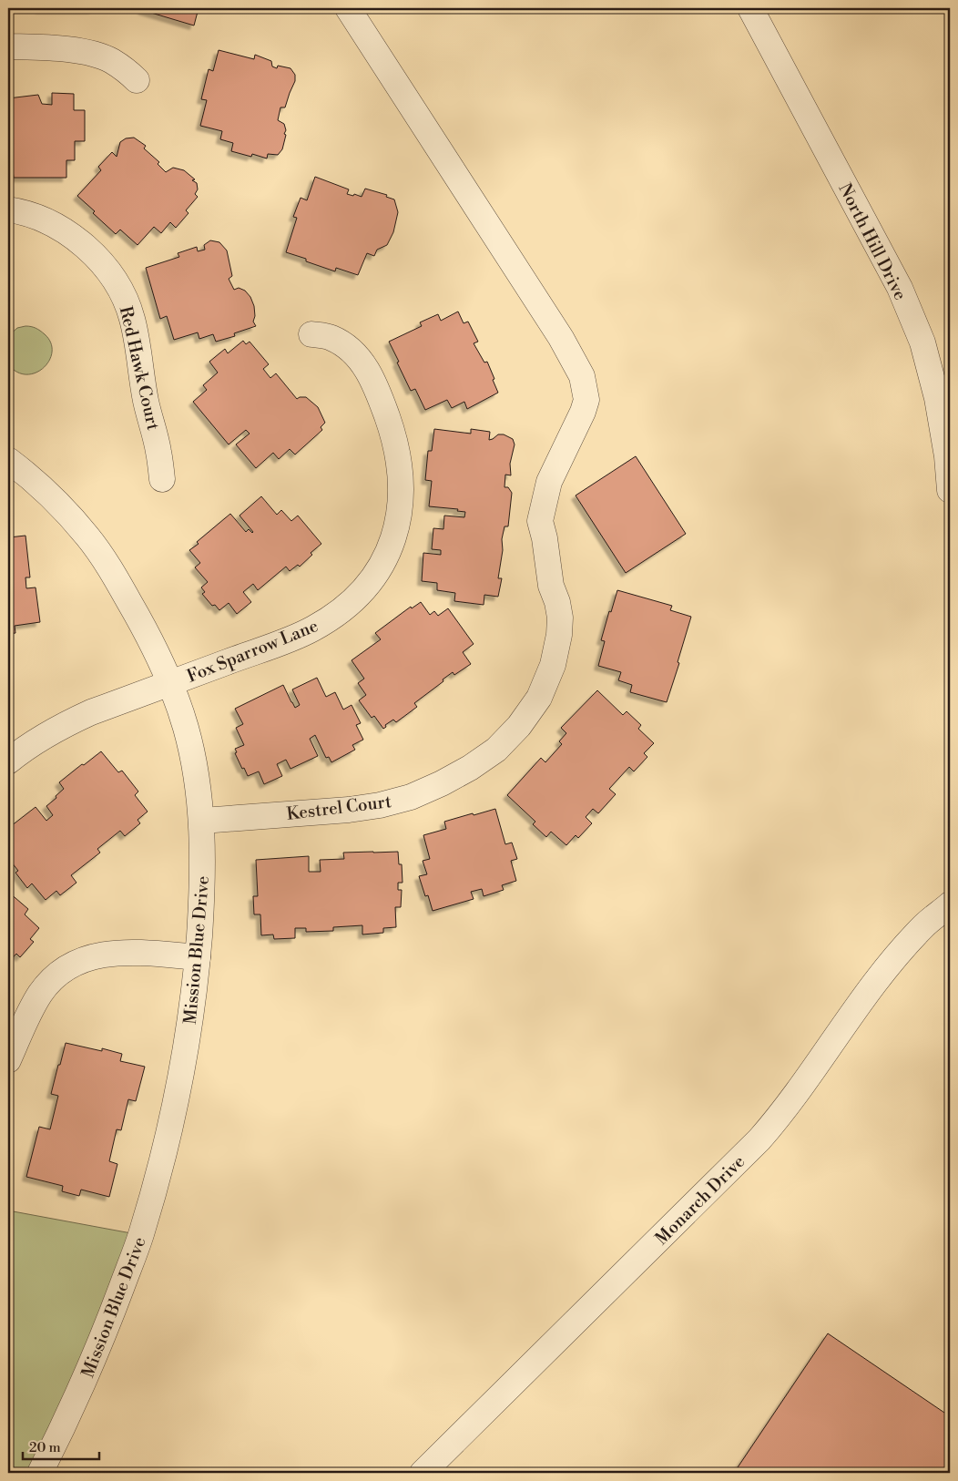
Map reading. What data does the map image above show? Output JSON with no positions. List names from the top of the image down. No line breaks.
{"streets":{"street":["North Hill Drive","Red Hawk Court","Fox Sparrow Lane","Kestrel Court","Mission Blue Drive","Monarch Drive"]},"crossings":[["Fox Sparrow Lane","Mission Blue Drive"],["Kestrel Court","Mission Blue Drive"]],"scale_bar":"20 m"}
